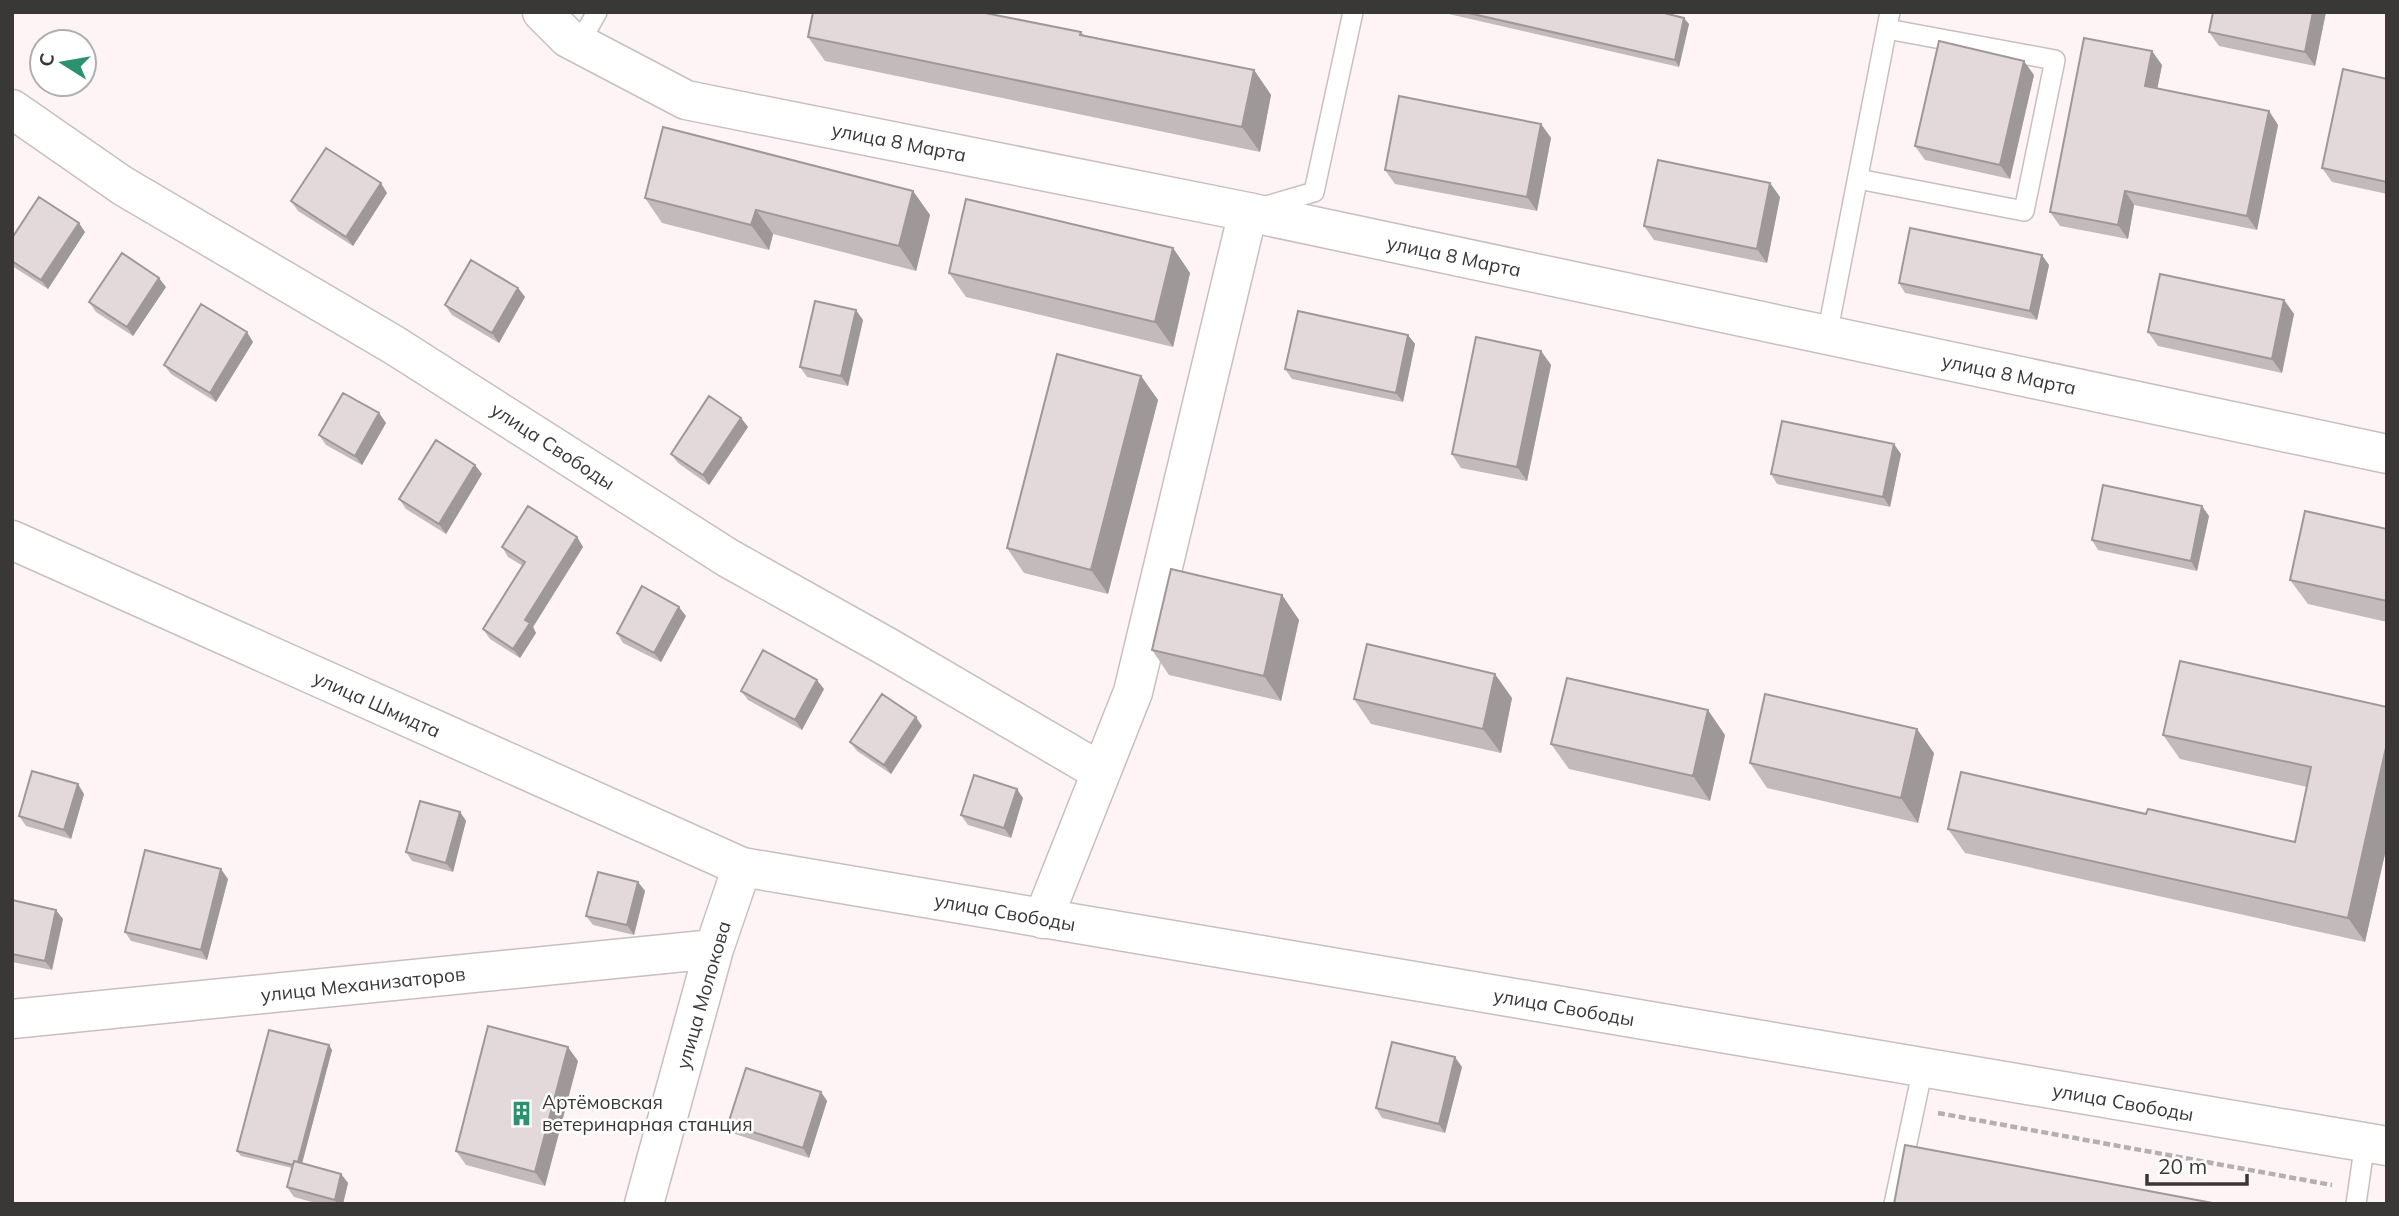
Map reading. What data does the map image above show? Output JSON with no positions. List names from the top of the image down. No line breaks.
{"streets":{"street":["улица 8 Марта","улица Свободы","улица Шмидта","улица Механизаторов","улица Молокова"]},"crossings":[["улица Свободы","улица Шмидта"],["улица Свободы","улица Молокова"],["улица Шмидта","улица Молокова"],["улица Механизаторов","улица Молокова"]],"places":{"building":["Артёмовская ветеринарная станция"]},"scale_bar":"20 m","north":"left"}
